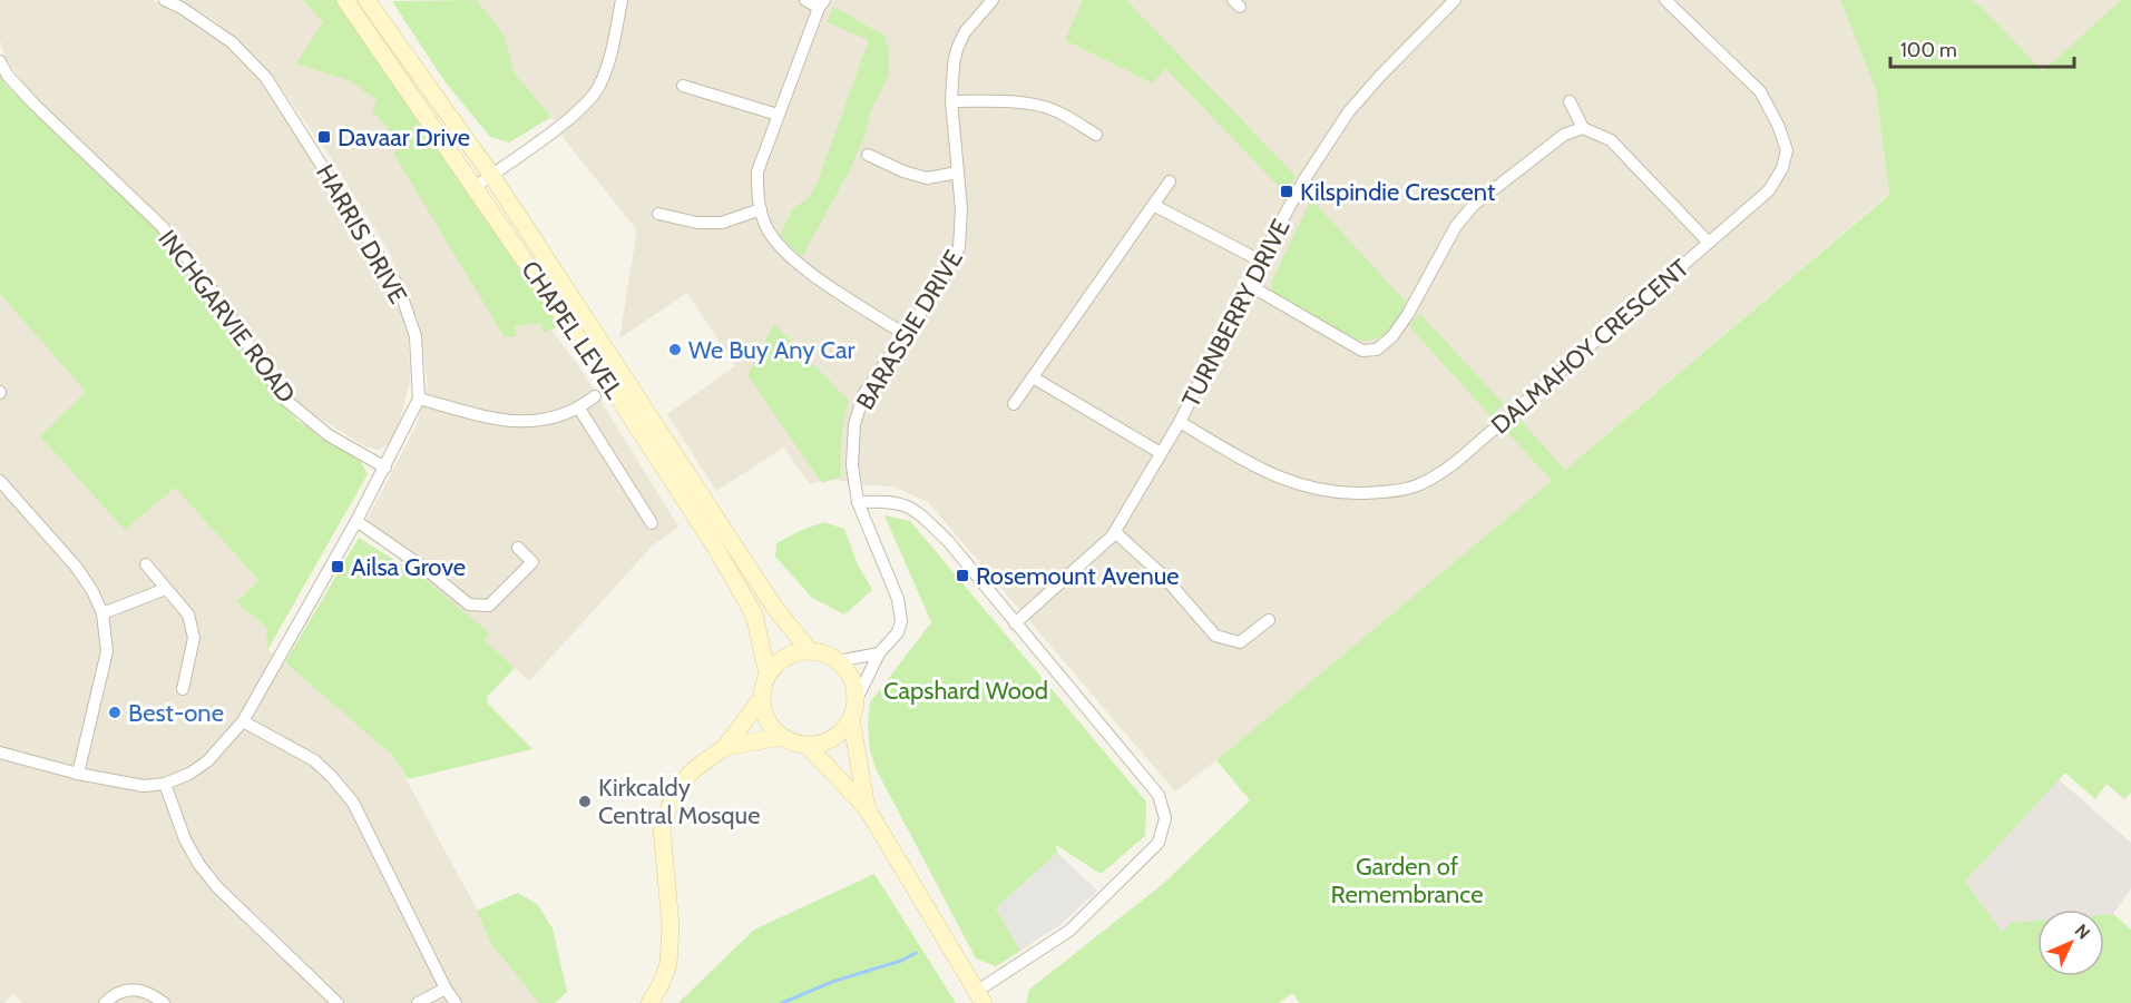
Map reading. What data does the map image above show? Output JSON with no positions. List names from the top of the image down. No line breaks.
{"streets":{"main road":["CHAPEL LEVEL"],"street":["HARRIS DRIVE","TURNBERRY DRIVE","INCHGARVIE ROAD","BARASSIE DRIVE","DALMAHOY CRESCENT"]},"crossings":[["HARRIS DRIVE","INCHGARVIE ROAD"],["TURNBERRY DRIVE","DALMAHOY CRESCENT"],["CHAPEL LEVEL","BARASSIE DRIVE"]],"parks":["Capshard Wood","Garden of Remembrance"],"places":{"transit":["Davaar Drive","Kilspindie Crescent","Ailsa Grove","Rosemount Avenue"],"other":["We Buy Any Car","Best-one","Kirkcaldy Central Mosque"]},"scale_bar":"100 m","north":"top right"}
